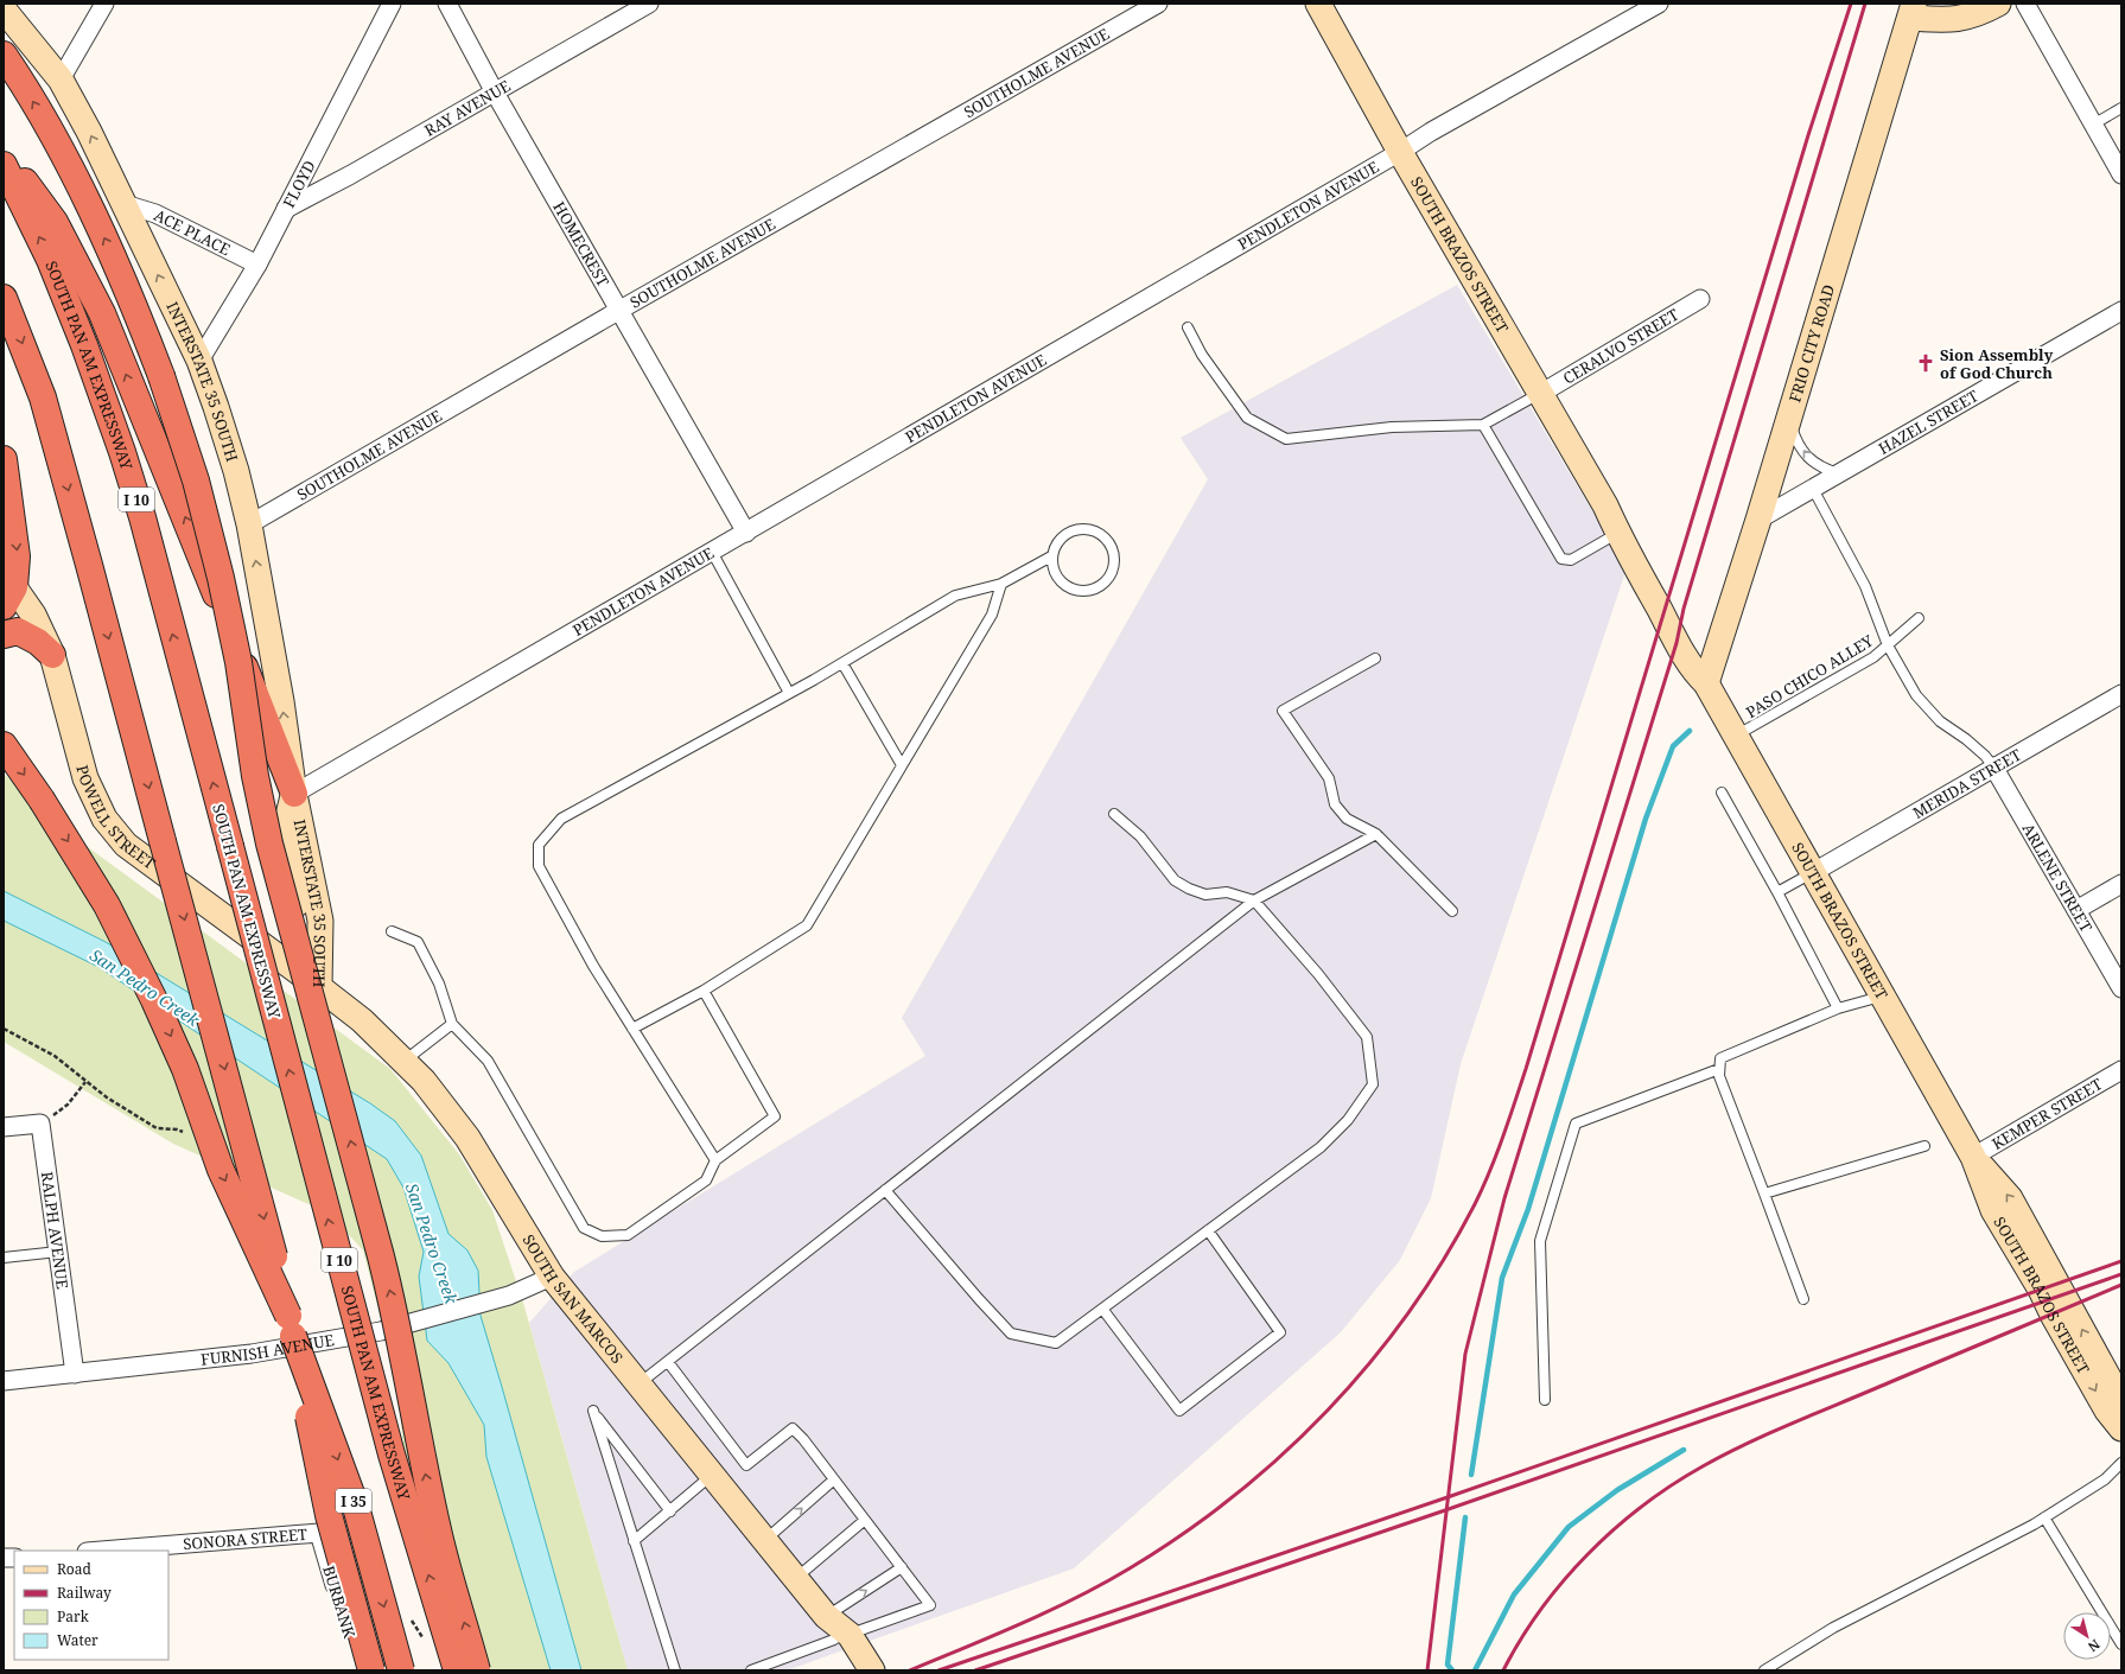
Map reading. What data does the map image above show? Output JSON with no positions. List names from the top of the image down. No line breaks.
{"streets":{"highway":["SOUTH PAN AM EXPRESSWAY","I 10","I 35"],"street":["SOUTHOLME AVENUE","RAY AVENUE","FLOYD","PENDLETON AVENUE","ACE PLACE","HOMECREST","SOUTH BRAZOS STREET","FRIO CITY ROAD","CERALVO STREET","INTERSTATE 35 SOUTH","HAZEL STREET","MERIDA STREET","POWELL STREET","ARLENE STREET","KEMPER STREET","RALPH AVENUE","SOUTH SAN MARCOS","FURNISH AVENUE","SONORA STREET","BURBANK"],"lane":["PASO CHICO ALLEY"]},"crossings":[["SOUTHOLME AVENUE","HOMECREST"],["SOUTHOLME AVENUE","INTERSTATE 35 SOUTH"],["RAY AVENUE","FLOYD"],["RAY AVENUE","HOMECREST"],["FLOYD","ACE PLACE"],["FLOYD","INTERSTATE 35 SOUTH"],["PENDLETON AVENUE","HOMECREST"],["PENDLETON AVENUE","SOUTH BRAZOS STREET"],["PENDLETON AVENUE","INTERSTATE 35 SOUTH"],["ACE PLACE","INTERSTATE 35 SOUTH"],["SOUTH BRAZOS STREET","FRIO CITY ROAD"],["SOUTH BRAZOS STREET","CERALVO STREET"],["SOUTH BRAZOS STREET","PASO CHICO ALLEY"],["SOUTH BRAZOS STREET","MERIDA STREET"],["SOUTH BRAZOS STREET","KEMPER STREET"],["FRIO CITY ROAD","HAZEL STREET"],["INTERSTATE 35 SOUTH","POWELL STREET"],["INTERSTATE 35 SOUTH","SOUTH SAN MARCOS"],["MERIDA STREET","ARLENE STREET"],["POWELL STREET","SOUTH SAN MARCOS"],["RALPH AVENUE","FURNISH AVENUE"],["SOUTH SAN MARCOS","FURNISH AVENUE"],["SONORA STREET","BURBANK"]],"one_way":["INTERSTATE 35 SOUTH"],"water":["San Pedro Creek"],"places":{"church":["Sion Assembly of God Church"]},"legend":["Road","Railway","Park","Water"],"north":"bottom right"}
